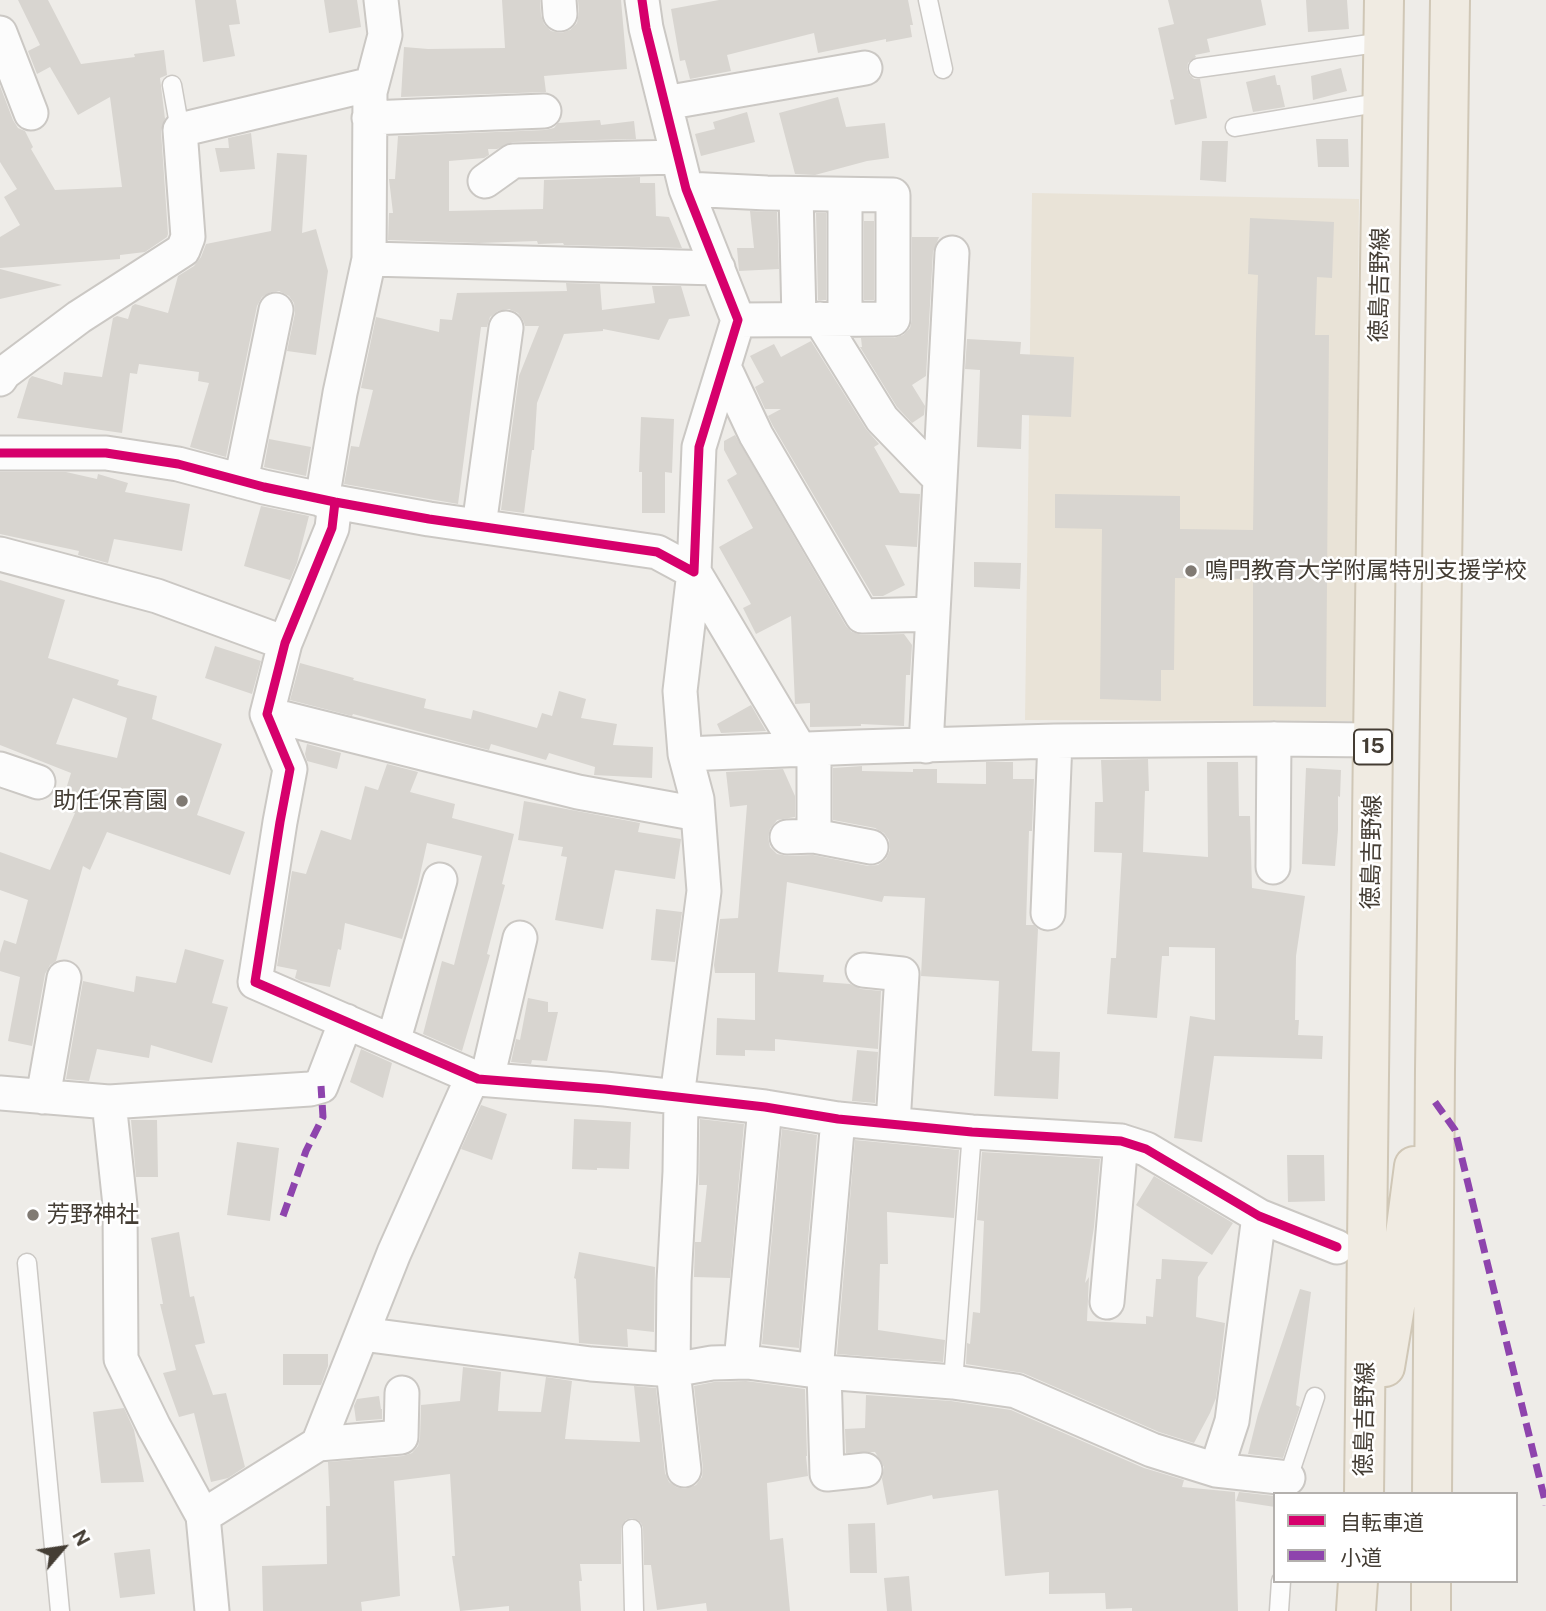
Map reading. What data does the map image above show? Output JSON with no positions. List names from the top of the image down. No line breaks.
{"streets":{"main road":["徳島吉野線","15"]},"places":["鳴門教育大学附属特別支援学校","助任保育園","芳野神社"],"legend":["自転車道","小道"],"north":"top right"}
